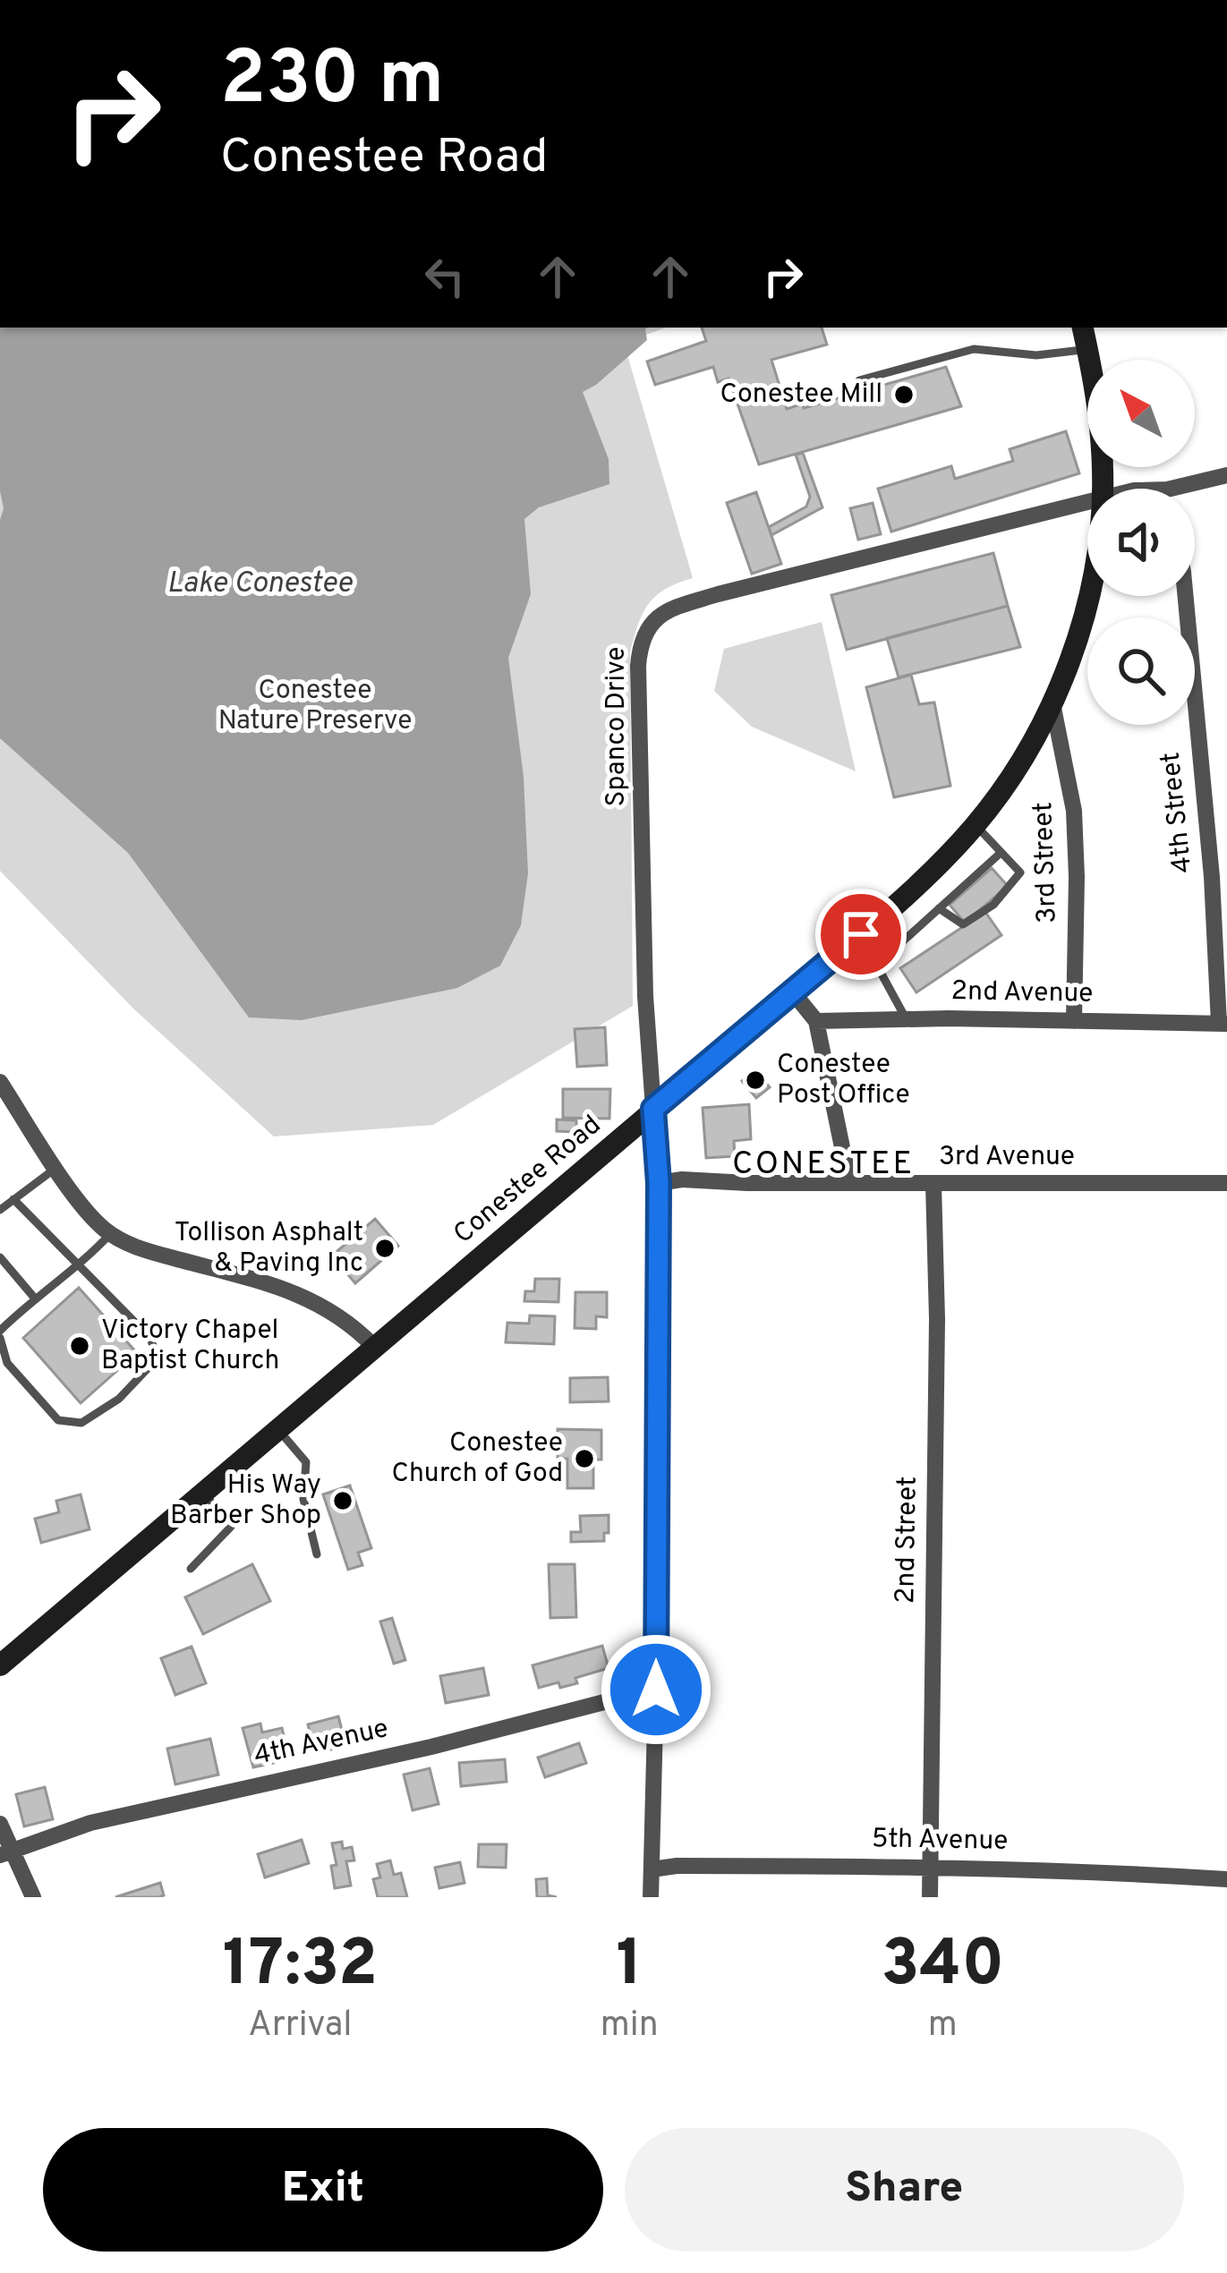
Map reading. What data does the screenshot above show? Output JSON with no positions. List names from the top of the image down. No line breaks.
{"streets":{"main road":["Conestee Road"],"street":["Spanco Drive","4th Street","3rd Street","2nd Avenue","3rd Avenue","2nd Street","4th Avenue","5th Avenue"]},"crossings":[["Spanco Drive","Conestee Road"],["4th Street","2nd Avenue"],["3rd Street","2nd Avenue"],["3rd Street","Conestee Road"],["3rd Avenue","2nd Street"],["2nd Street","5th Avenue"]],"districts":["CONESTEE"],"water":["Lake Conestee"],"parks":["Conestee Nature Preserve"],"places":["Conestee Mill","Conestee Post Office","Tollison Asphalt & Paving Inc","Victory Chapel Baptist Church","Conestee Church of God","His Way Barber Shop"],"north":"top left","page":{"turn":["230 m","Conestee Road"],"eta":["17:32","Arrival","1","min","340","m"],"buttons":["Exit","Share"]}}
